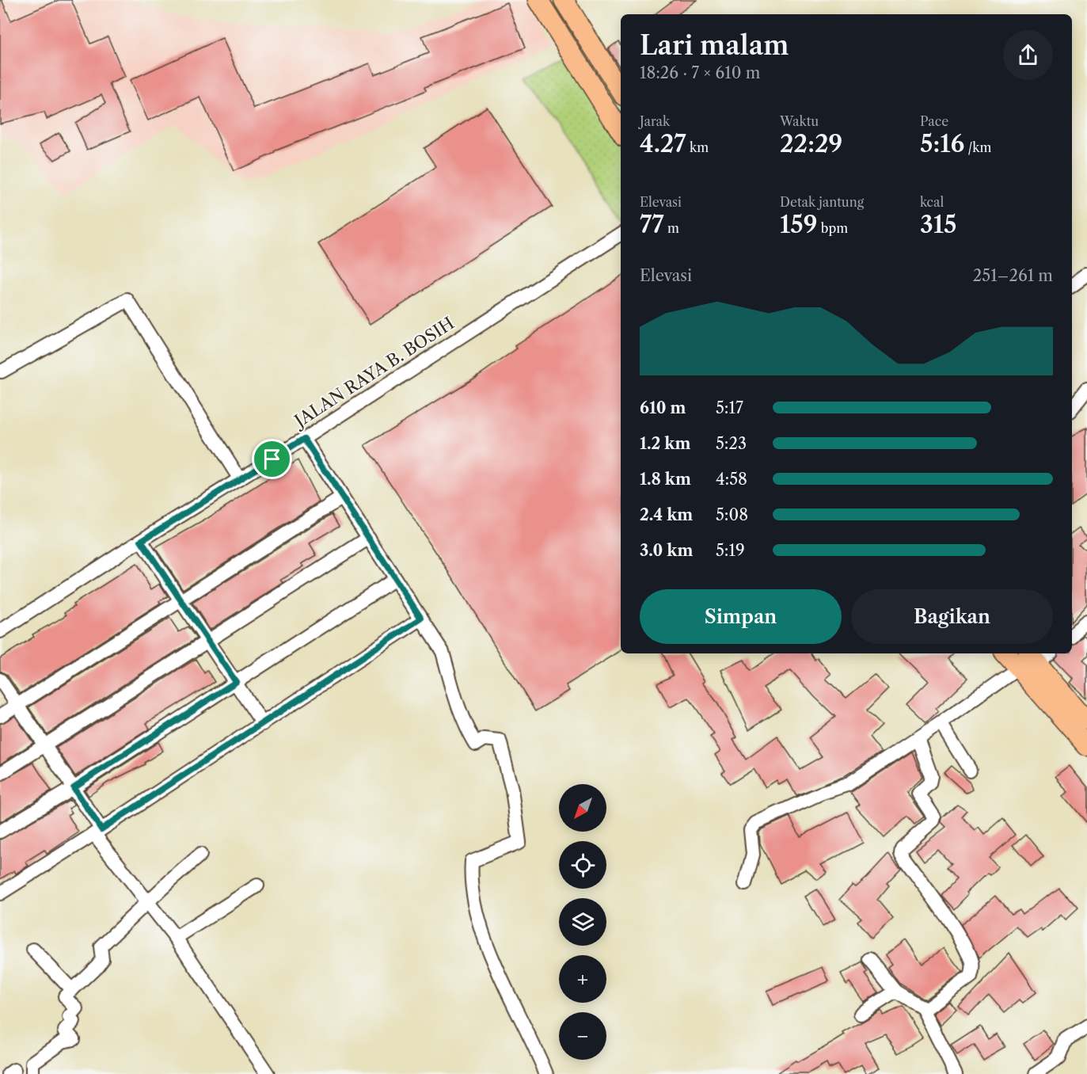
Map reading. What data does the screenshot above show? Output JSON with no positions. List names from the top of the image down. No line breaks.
{"streets":{"street":["JALAN RAYA B. BOSIH"]},"north":"bottom left","page":{"heading":["Lari malam","18:26 · 7 × 610 m"],"stats":[["Jarak","4.27 km"],["Waktu","22:29"],["Pace","5:16 /km"],["Elevasi","77 m"],["Detak jantung","159 bpm"],["kcal","315"]],"chart":["Elevasi","251–261 m"],"list":[{"name":"610 m","note":"5:17"},{"name":"1.2 km","note":"5:23"},{"name":"1.8 km","note":"4:58"},{"name":"2.4 km","note":"5:08"},{"name":"3.0 km","note":"5:19"}],"buttons":["Simpan","Bagikan"],"map_buttons":["+","−"]}}
